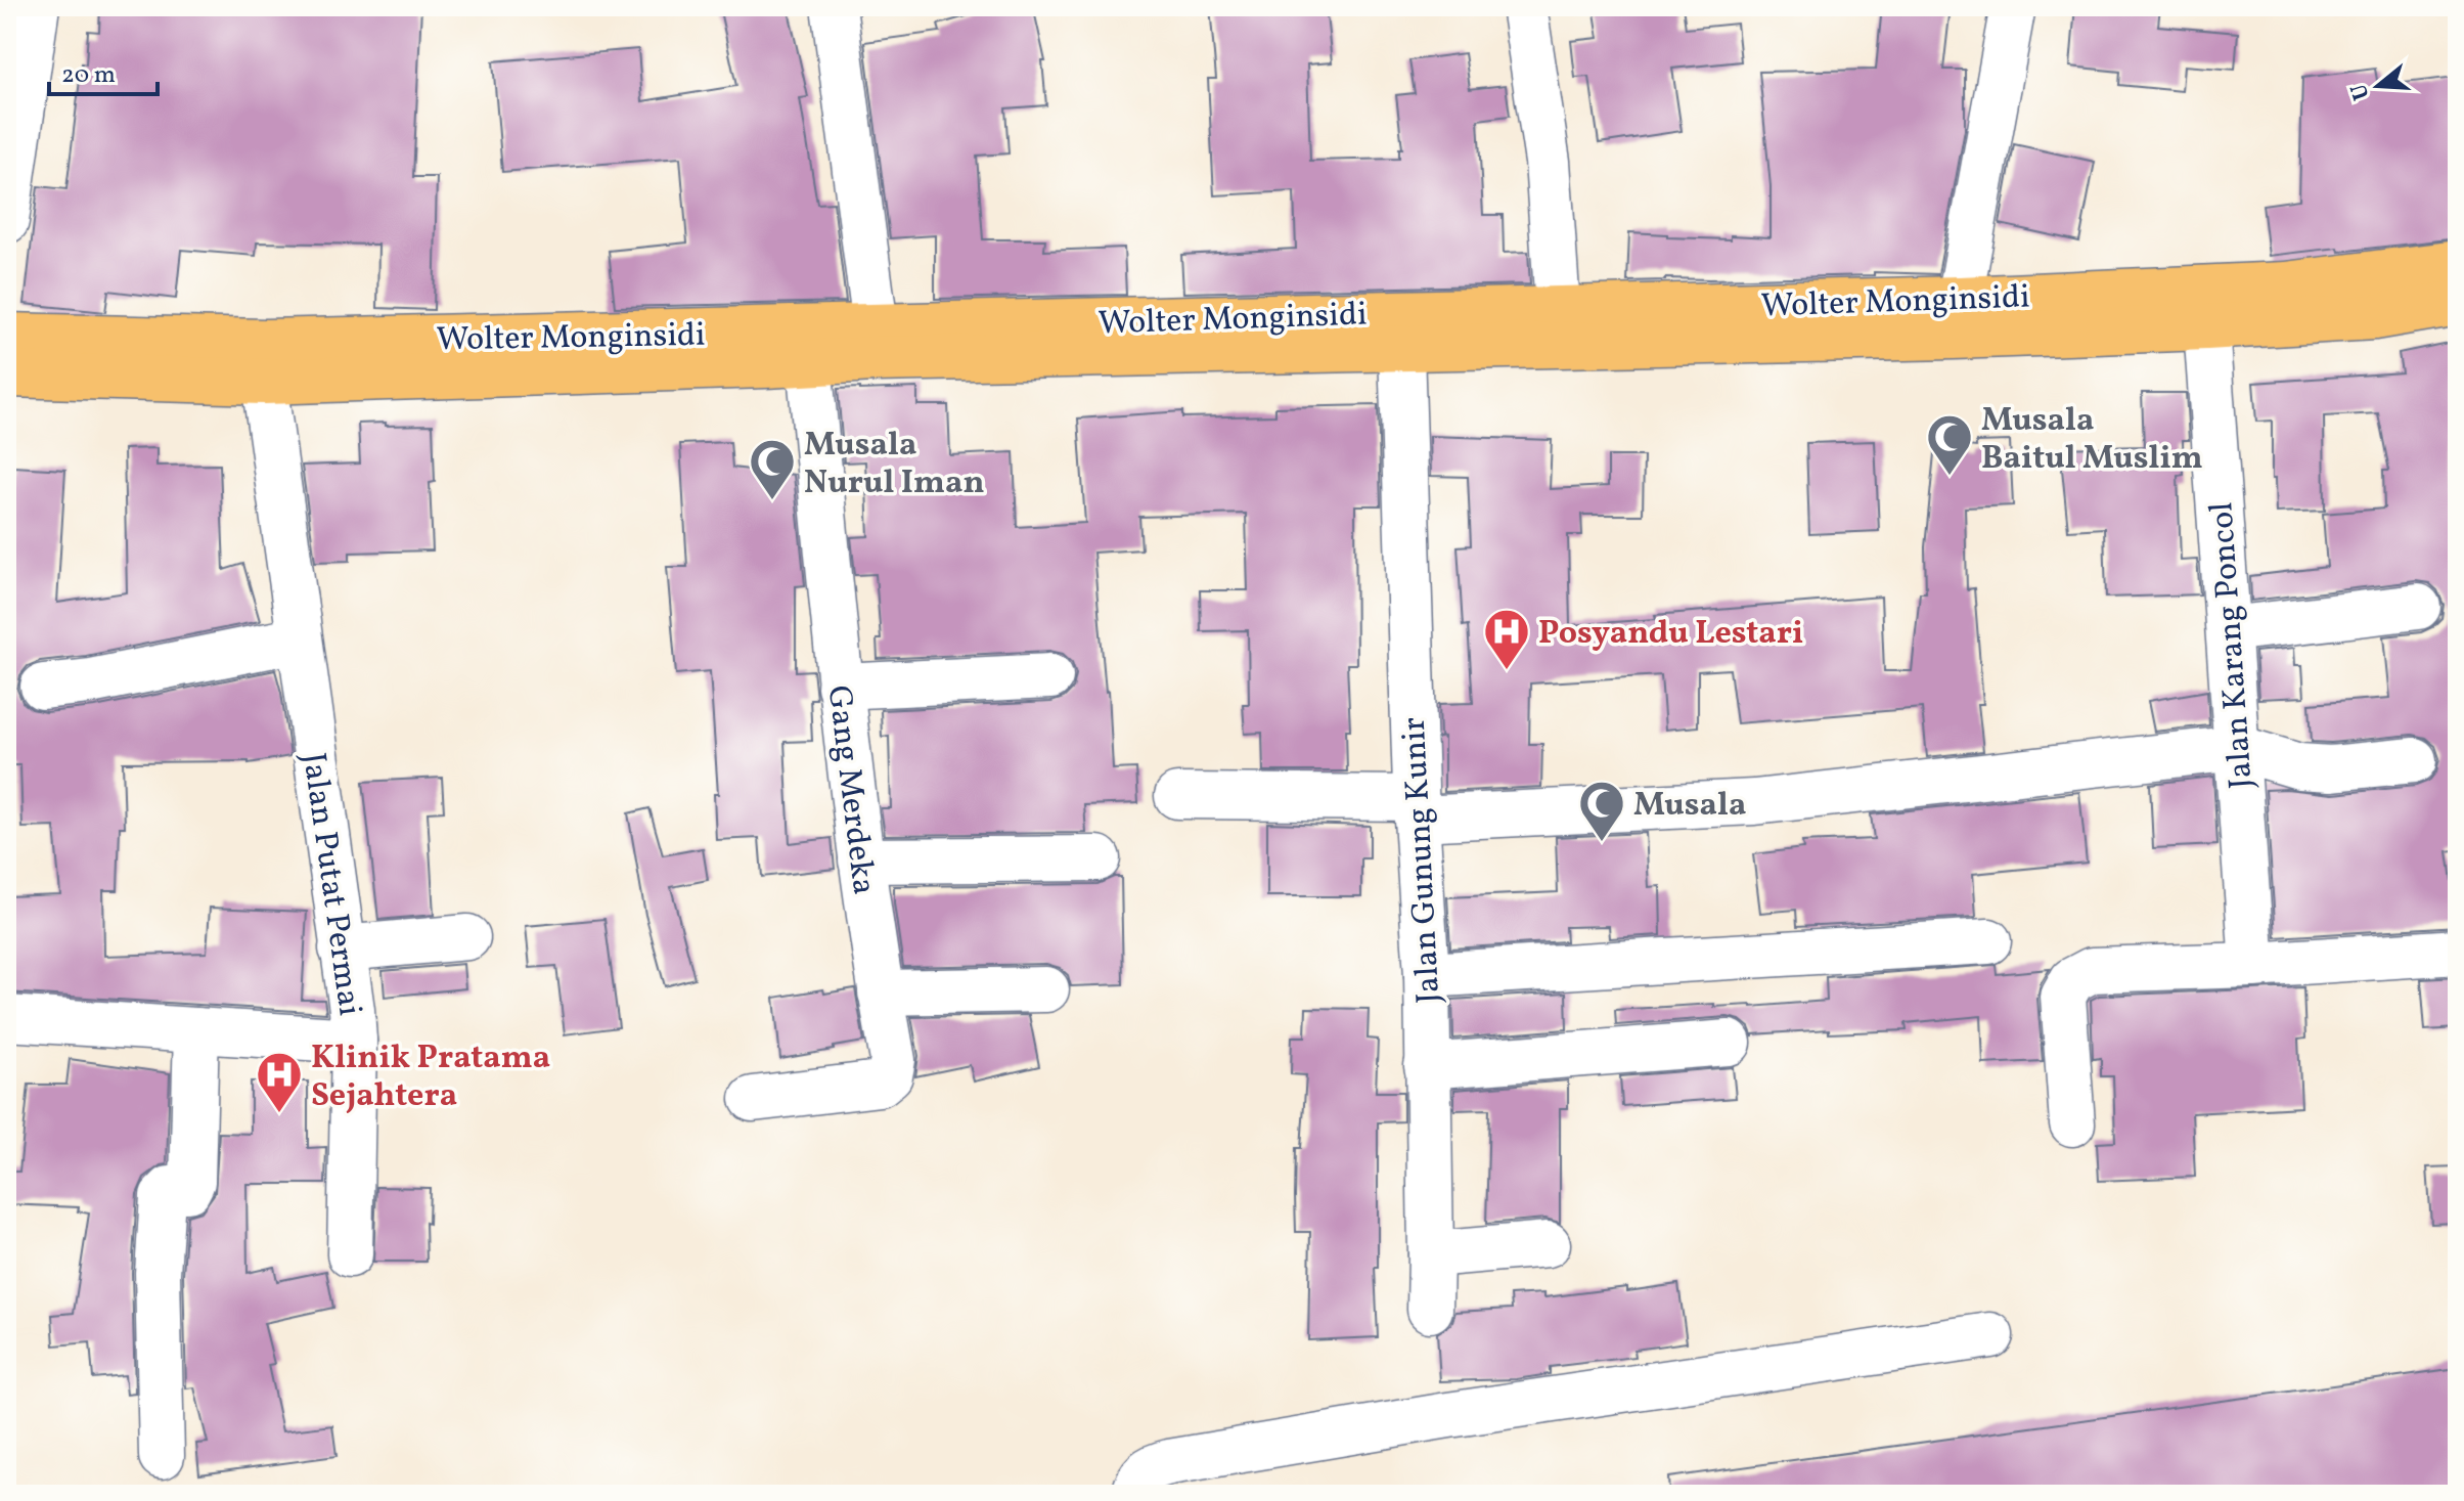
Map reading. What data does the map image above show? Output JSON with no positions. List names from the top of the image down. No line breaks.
{"streets":{"main road":["Wolter Monginsidi"],"street":["Jalan Karang Poncol","Gang Merdeka","Jalan Gunung Kunir","Jalan Putat Permai"]},"crossings":[["Wolter Monginsidi","Jalan Karang Poncol"],["Wolter Monginsidi","Gang Merdeka"],["Wolter Monginsidi","Jalan Gunung Kunir"],["Wolter Monginsidi","Jalan Putat Permai"]],"places":{"mosque":["Musala Baitul Muslim","Musala Nurul Iman","Musala"],"hospital":["Posyandu Lestari","Klinik Pratama Sejahtera"]},"scale_bar":"20 m","north":"left"}
